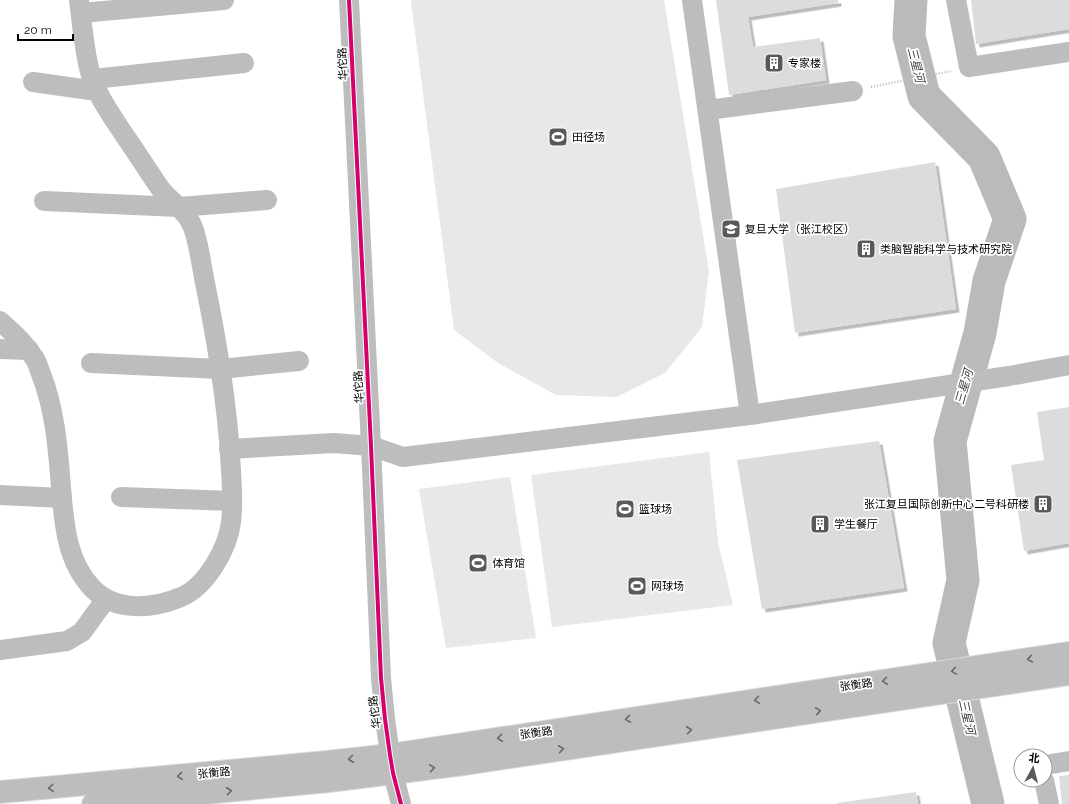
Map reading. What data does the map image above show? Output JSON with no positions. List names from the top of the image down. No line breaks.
{"streets":{"main road":["张衡路"],"street":["华佗路"]},"crossings":[["华佗路","张衡路"]],"water":["三星河"],"places":{"building":["专家楼","类脑智能科学与技术研究院","张江复旦国际创新中心二号科研楼","学生餐厅"],"sports":["田径场","篮球场","体育馆","网球场"],"school or university":["复旦大学（张江校区）"]},"scale_bar":"20 m","north":"top"}
